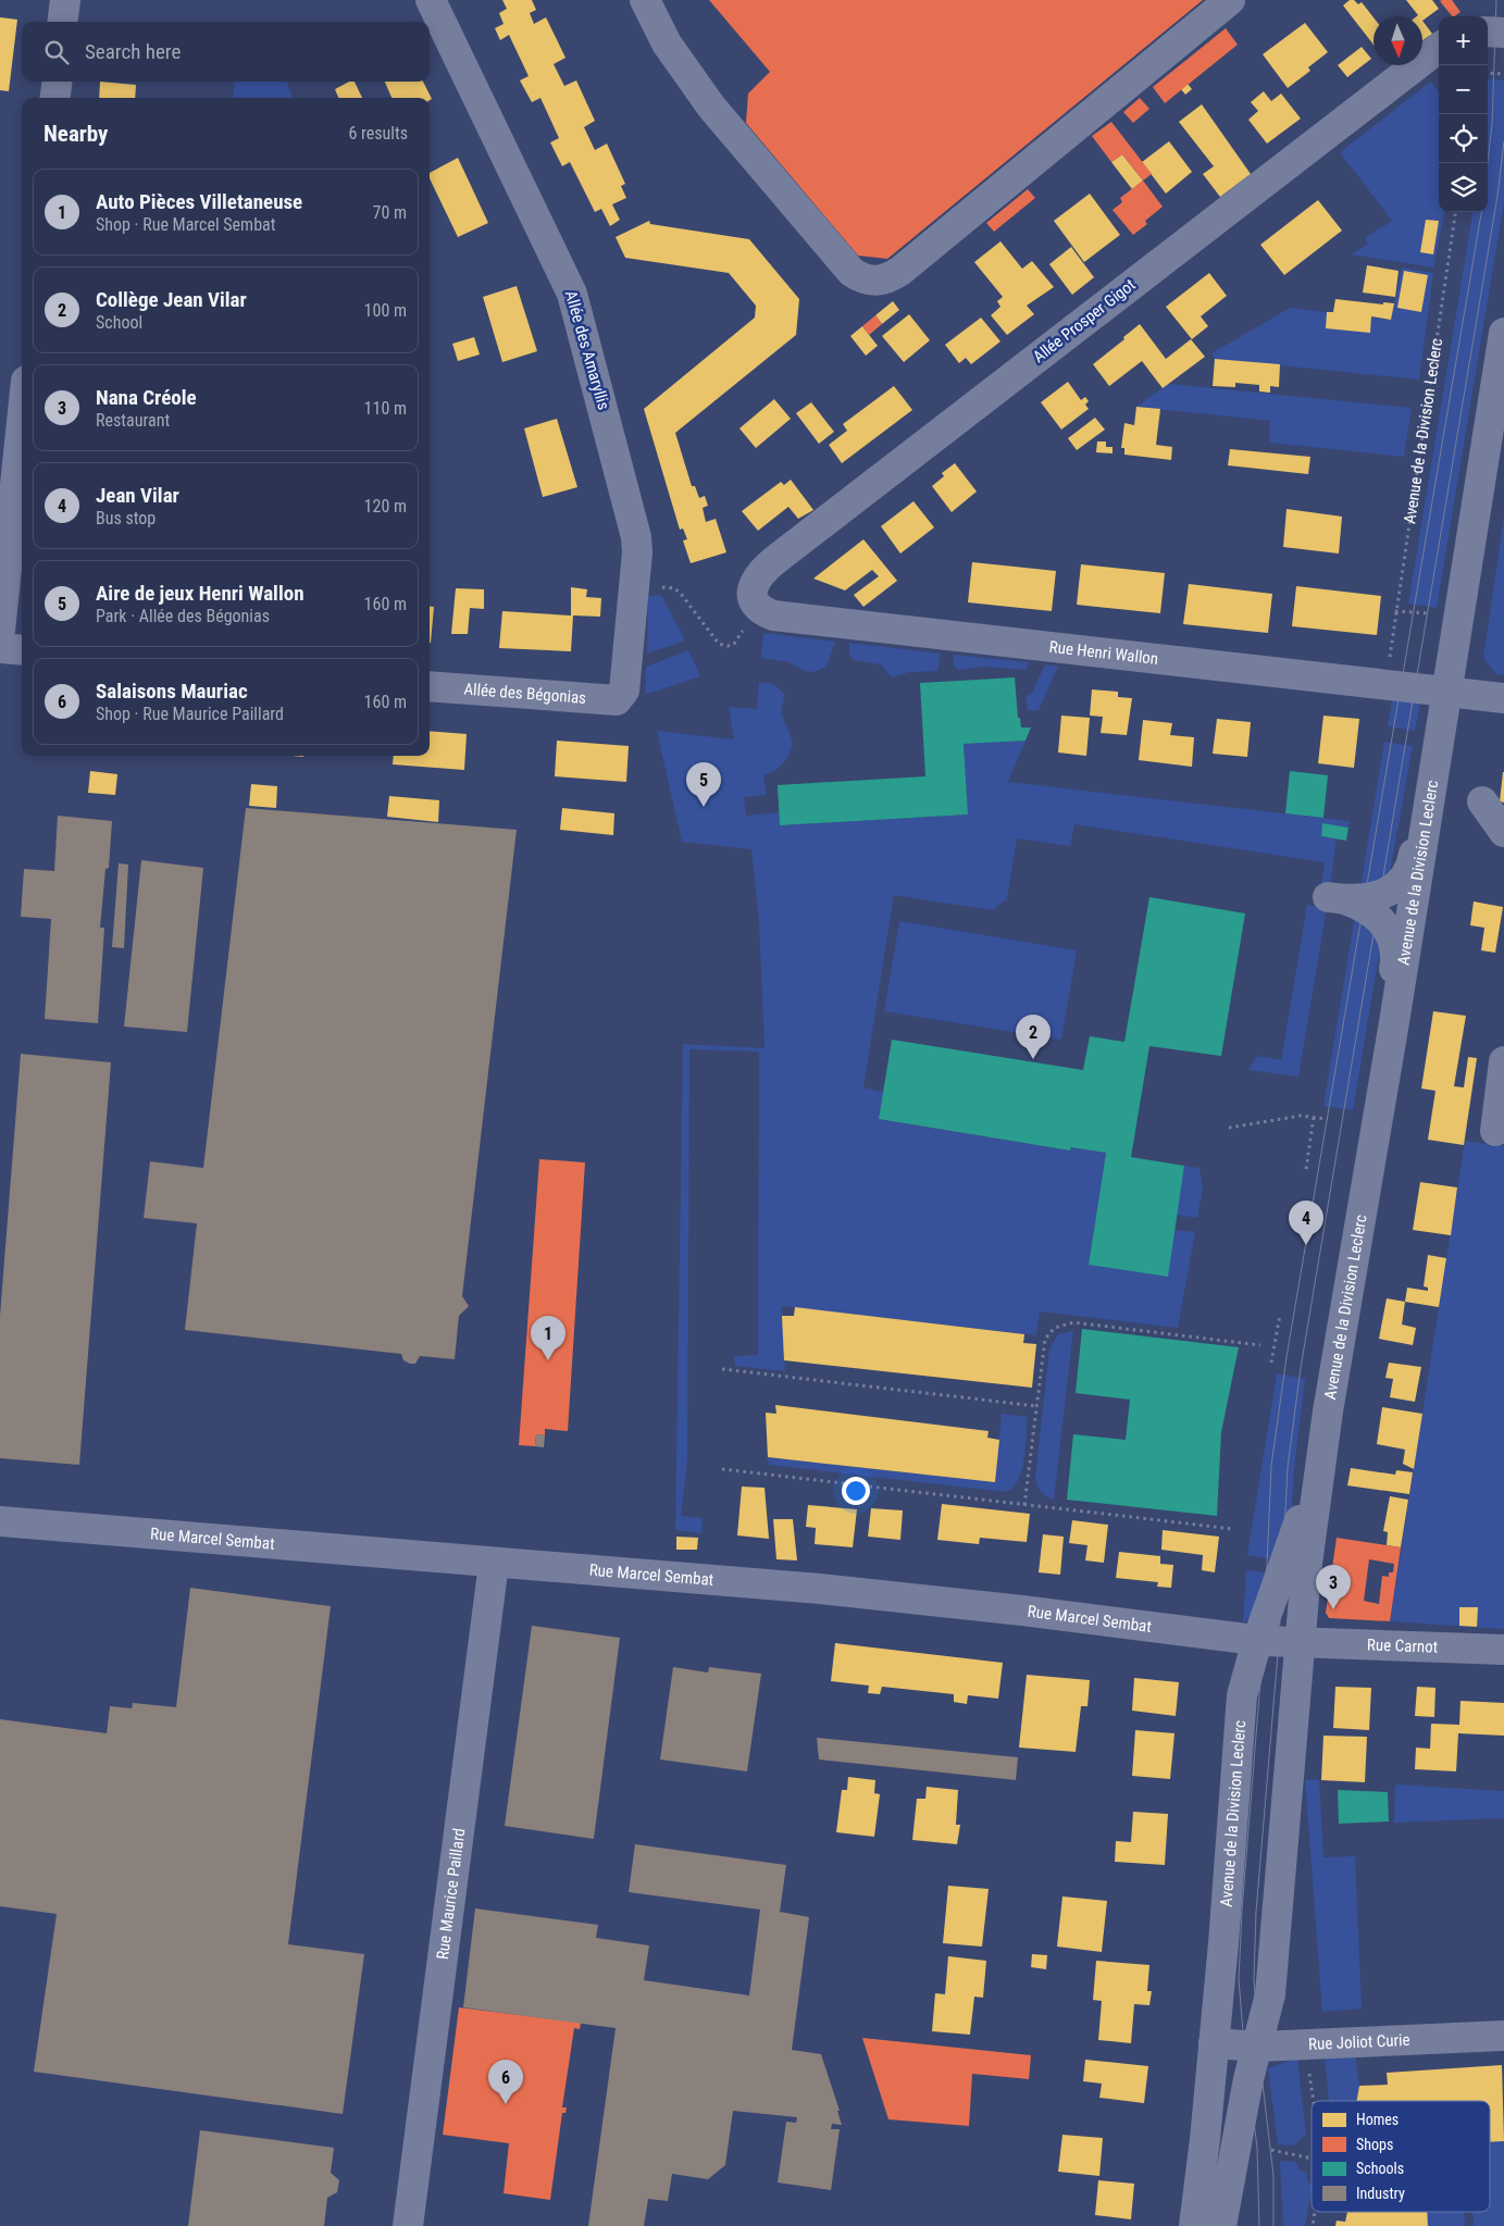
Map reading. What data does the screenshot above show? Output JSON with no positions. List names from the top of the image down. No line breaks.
{"streets":{"street":["Allée Prosper Gigot","Allée des Amaryllis","Avenue de la Division Leclerc","Rue Henri Wallon","Allée des Bégonias","Rue Marcel Sembat","Rue Carnot","Rue Maurice Paillard","Rue Joliot Curie"]},"crossings":[["Allée Prosper Gigot","Rue Henri Wallon"],["Allée des Amaryllis","Allée des Bégonias"],["Avenue de la Division Leclerc","Rue Henri Wallon"],["Avenue de la Division Leclerc","Rue Marcel Sembat"],["Avenue de la Division Leclerc","Rue Carnot"],["Avenue de la Division Leclerc","Rue Joliot Curie"],["Rue Marcel Sembat","Rue Carnot"],["Rue Marcel Sembat","Rue Maurice Paillard"]],"legend":["Homes","Shops","Schools","Industry"],"north":"bottom","page":{"map_buttons":["+","−"],"search":"Search here","heading":["Nearby","6 results"],"list":[{"mark":"1","name":"Auto Pièces Villetaneuse","note":"Shop · Rue Marcel Sembat","value":"70 m"},{"mark":"2","name":"Collège Jean Vilar","note":"School","value":"100 m"},{"mark":"3","name":"Nana Créole","note":"Restaurant","value":"110 m"},{"mark":"4","name":"Jean Vilar","note":"Bus stop","value":"120 m"},{"mark":"5","name":"Aire de jeux Henri Wallon","note":"Park · Allée des Bégonias","value":"160 m"},{"mark":"6","name":"Salaisons Mauriac","note":"Shop · Rue Maurice Paillard","value":"160 m"}],"pins":["5","2","4","1","3","6"]}}
